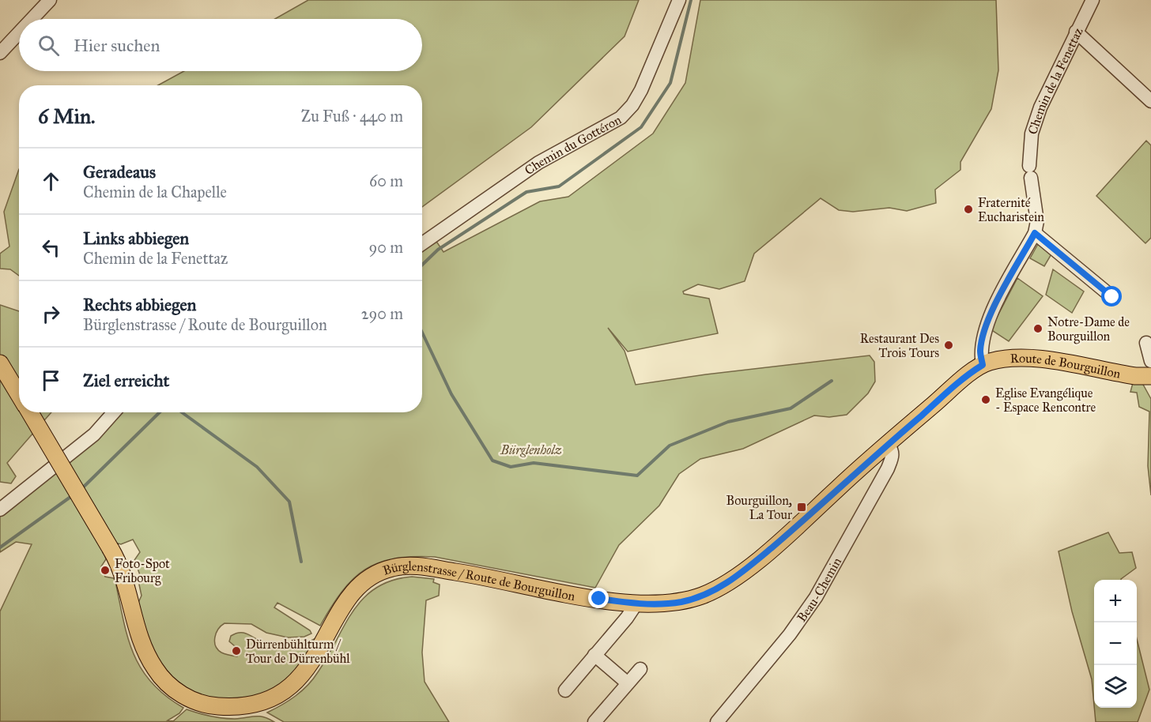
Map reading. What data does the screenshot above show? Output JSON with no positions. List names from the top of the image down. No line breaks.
{"streets":{"main road":["Route de Bourguillon","Bürglenstrasse / Route de Bourguillon"],"street":["Chemin de la Fenettaz","Chemin du Gottéron","Beau-Chemin"]},"crossings":[["Chemin de la Fenettaz","Route de Bourguillon"],["Chemin de la Fenettaz","Bürglenstrasse / Route de Bourguillon"],["Route de Bourguillon","Bürglenstrasse / Route de Bourguillon"],["Bürglenstrasse / Route de Bourguillon","Beau-Chemin"]],"parks":["Bürglenholz"],"places":{"other":["Fraternité Eucharistein","Notre-Dame de Bourguillon","Restaurant Des Trois Tours","Eglise Evangélique - Espace Rencontre","Foto-Spot Fribourg","Dürrenbühlturm / Tour de Dürrenbühl"],"transit":["Bourguillon, La Tour"]},"page":{"search":"Hier suchen","heading":["6 Min.","Zu Fuß · 440 m"],"list":[["Geradeaus","Chemin de la Chapelle","60 m"],["Links abbiegen","Chemin de la Fenettaz","90 m"],["Rechts abbiegen","Bürglenstrasse / Route de Bourguillon","290 m"],"Ziel erreicht"],"map_buttons":["+","−"]}}
